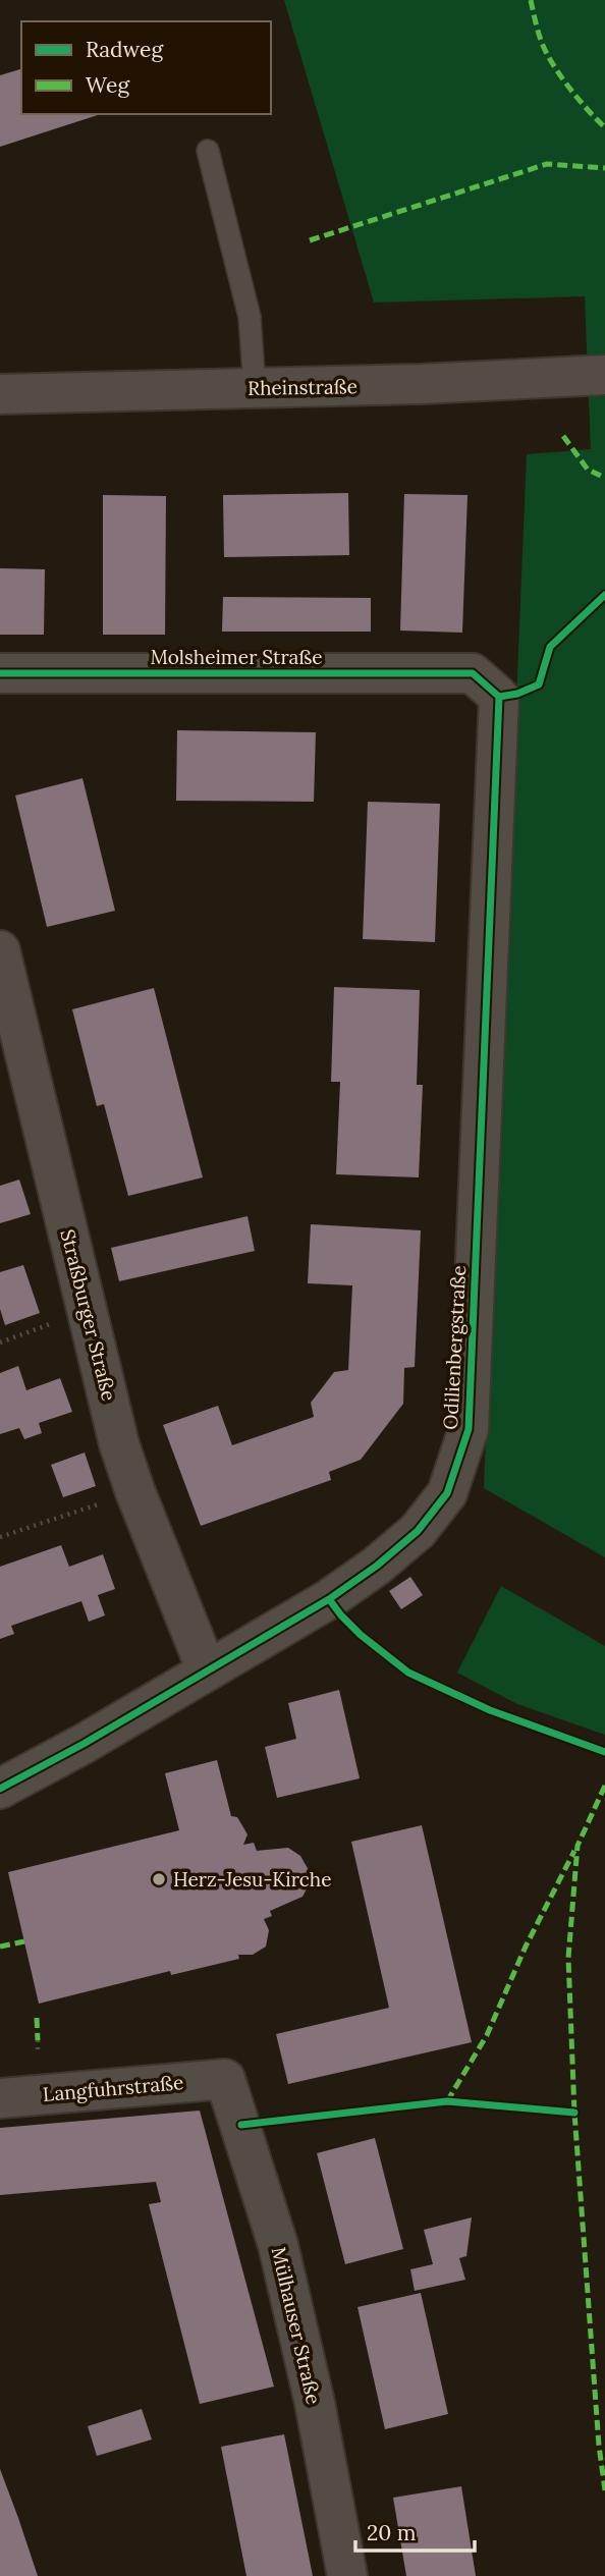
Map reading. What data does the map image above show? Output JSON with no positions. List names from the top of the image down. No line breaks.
{"streets":{"street":["Rheinstraße","Molsheimer Straße","Straßburger Straße","Odilienbergstraße","Langfuhrstraße","Mülhauser Straße"]},"crossings":[["Molsheimer Straße","Odilienbergstraße"],["Straßburger Straße","Odilienbergstraße"],["Langfuhrstraße","Mülhauser Straße"]],"places":["Herz-Jesu-Kirche"],"legend":["Radweg","Weg"],"scale_bar":"20 m"}
